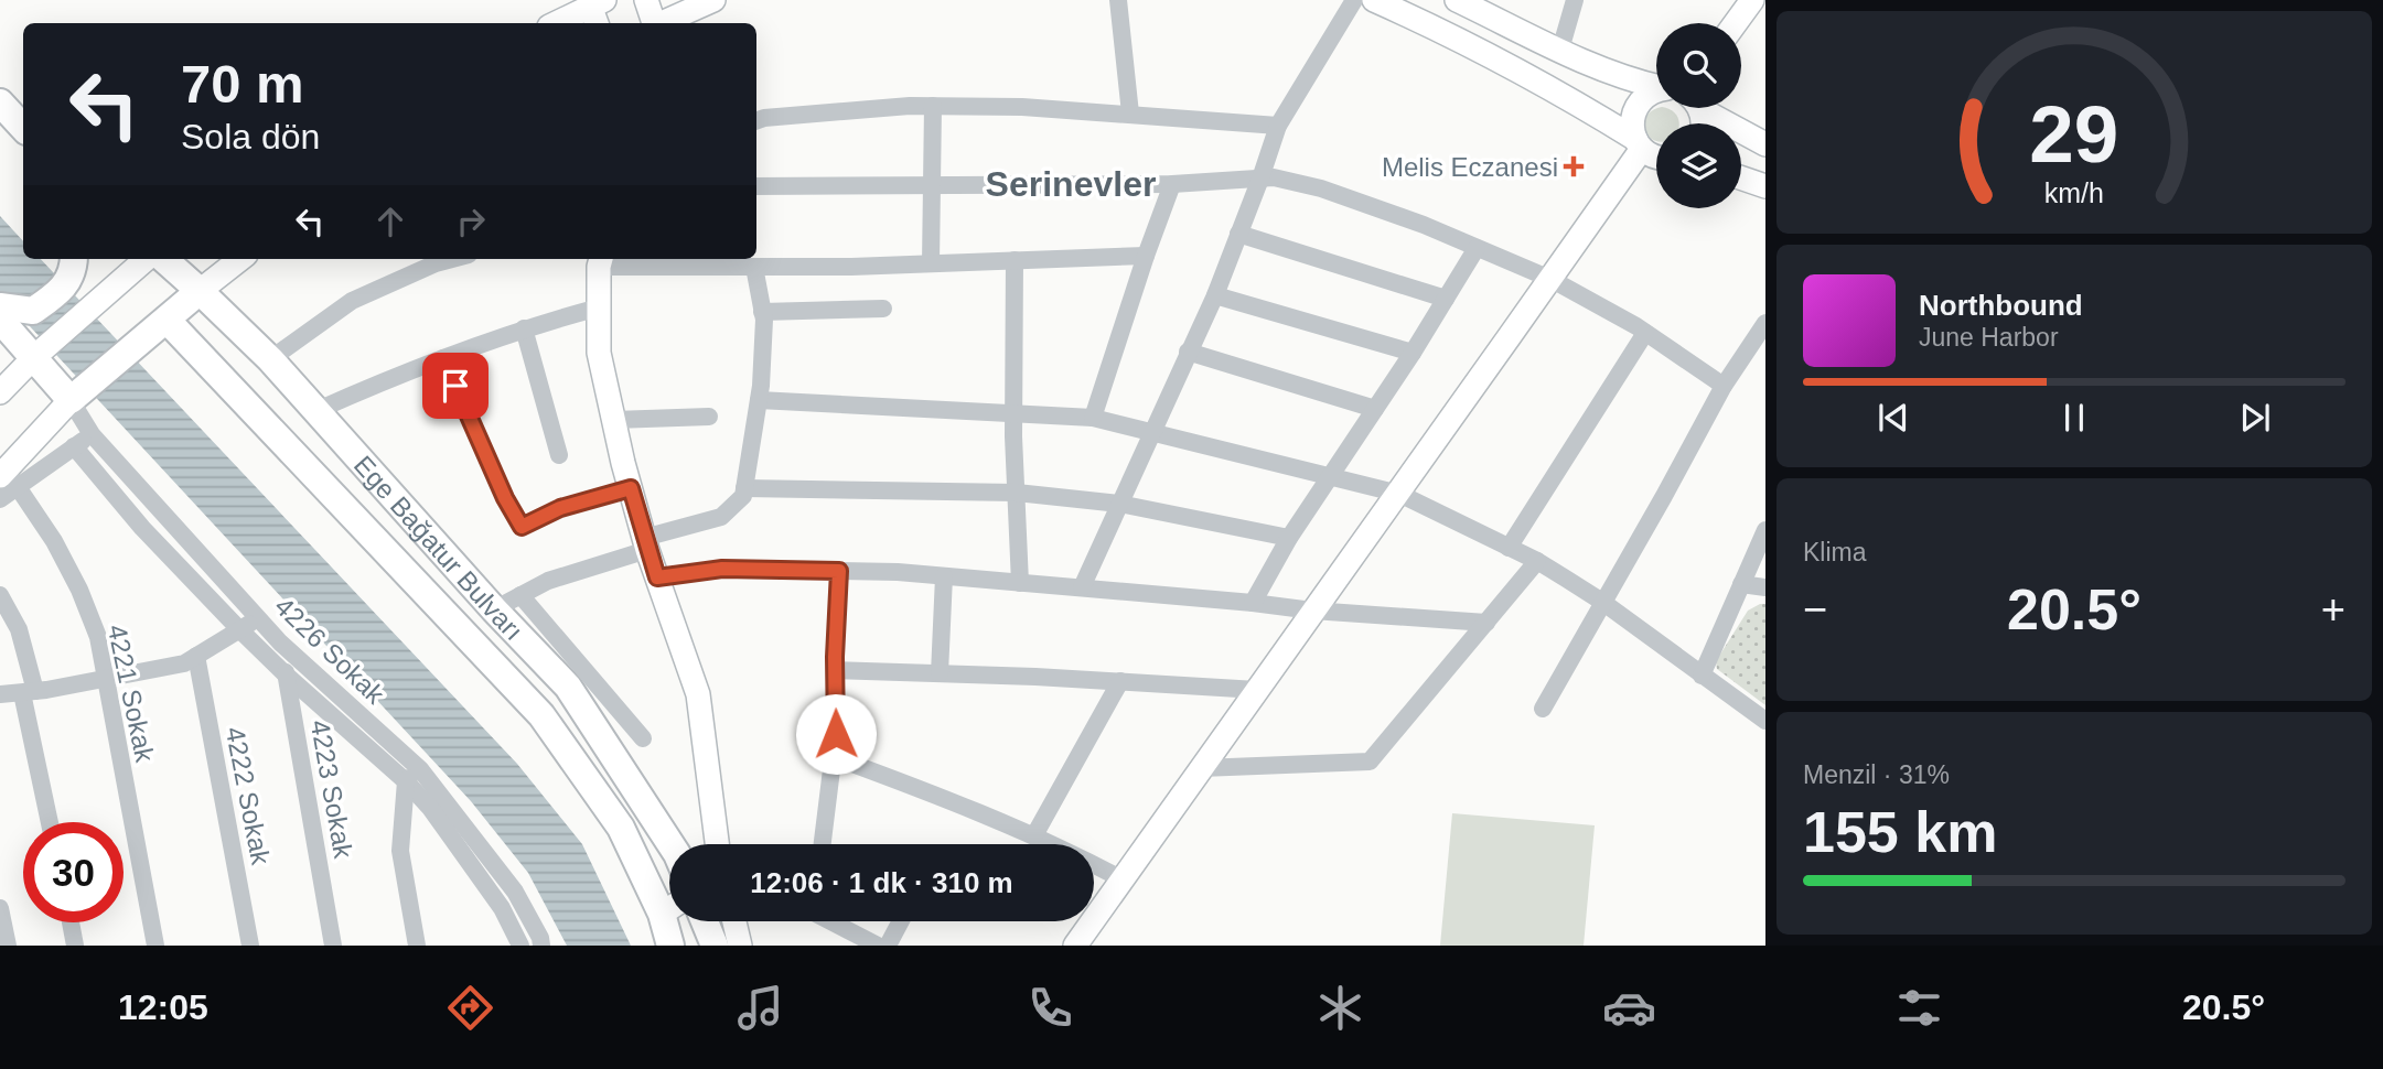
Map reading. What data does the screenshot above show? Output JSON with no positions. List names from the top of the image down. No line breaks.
{"streets":{"main road":["Ege Bağatur Bulvarı"],"street":["4226 Sokak","4221 Sokak","4223 Sokak","4222 Sokak"]},"crossings":[["4226 Sokak","4223 Sokak"]],"districts":["Serinevler"],"places":{"health":["Melis Eczanesi"]},"page":{"turn":["70 m","Sola dön"],"song":["Northbound","June Harbor"],"tile":["Klima",["Menzil · 31%","155 km"]],"heat":["−","20.5°","+"],"limit":"30","trip":"12:06 · 1 dk · 310 m","tabs":["12:05","20.5°"],"gauge":["29","km/h"]}}
